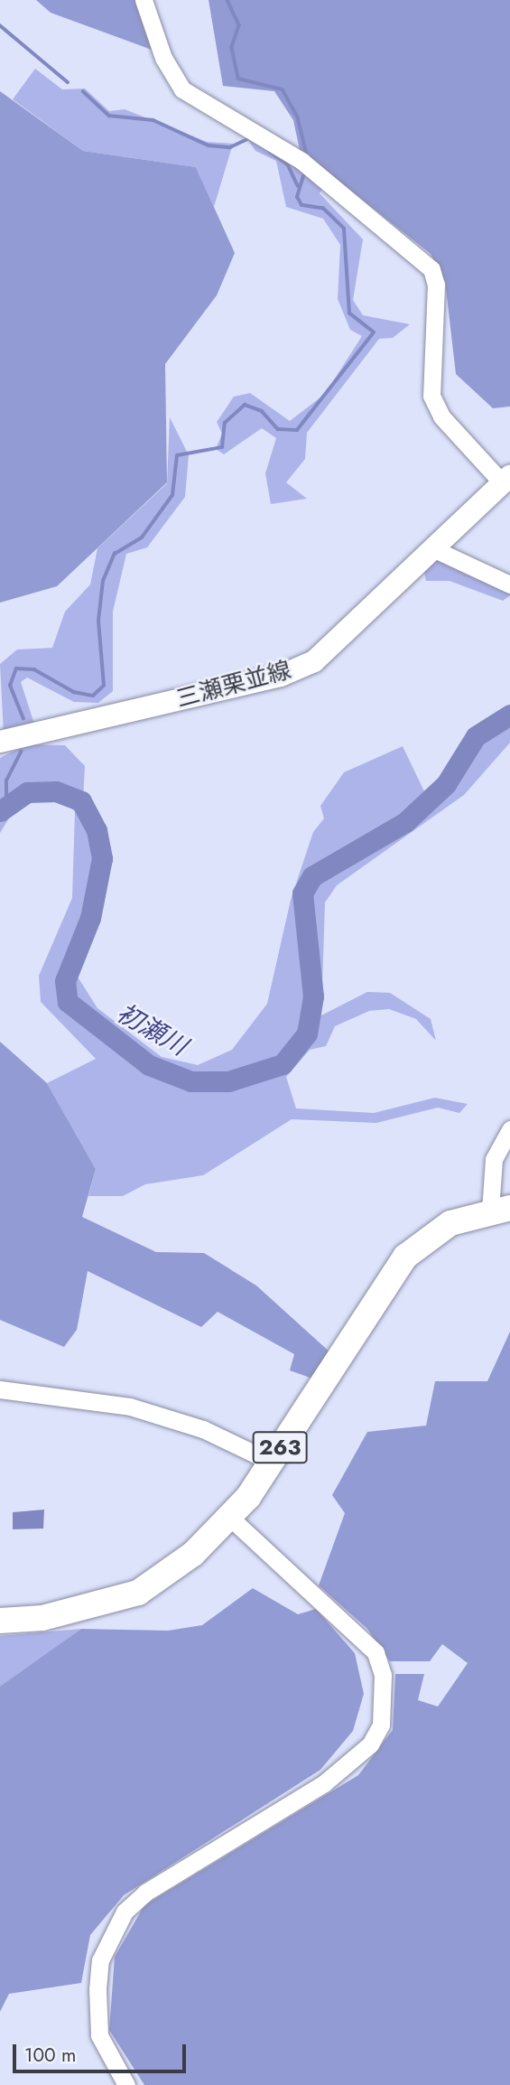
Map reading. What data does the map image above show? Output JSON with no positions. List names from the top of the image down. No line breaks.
{"streets":{"highway":["263"],"main road":["三瀬栗並線"]},"water":["初瀬川"],"scale_bar":"100 m"}
